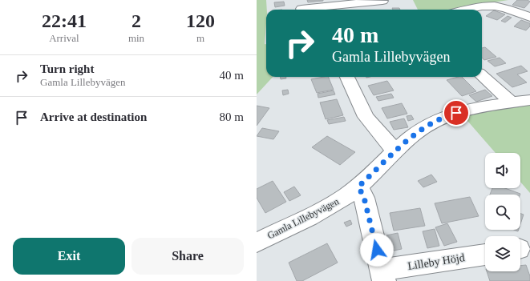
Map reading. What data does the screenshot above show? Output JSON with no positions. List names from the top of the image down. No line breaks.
{"streets":{"street":["Gamla Lillebyvägen","Lilleby Höjd"]},"crossings":[["Gamla Lillebyvägen","Lilleby Höjd"]],"page":{"eta":["22:41","Arrival","2","min","120","m"],"turn":["40 m","Gamla Lillebyvägen"],"list":[{"name":"Turn right","note":"Gamla Lillebyvägen","value":"40 m"},{"name":"Arrive at destination","value":"80 m"}],"buttons":["Exit","Share"]}}
